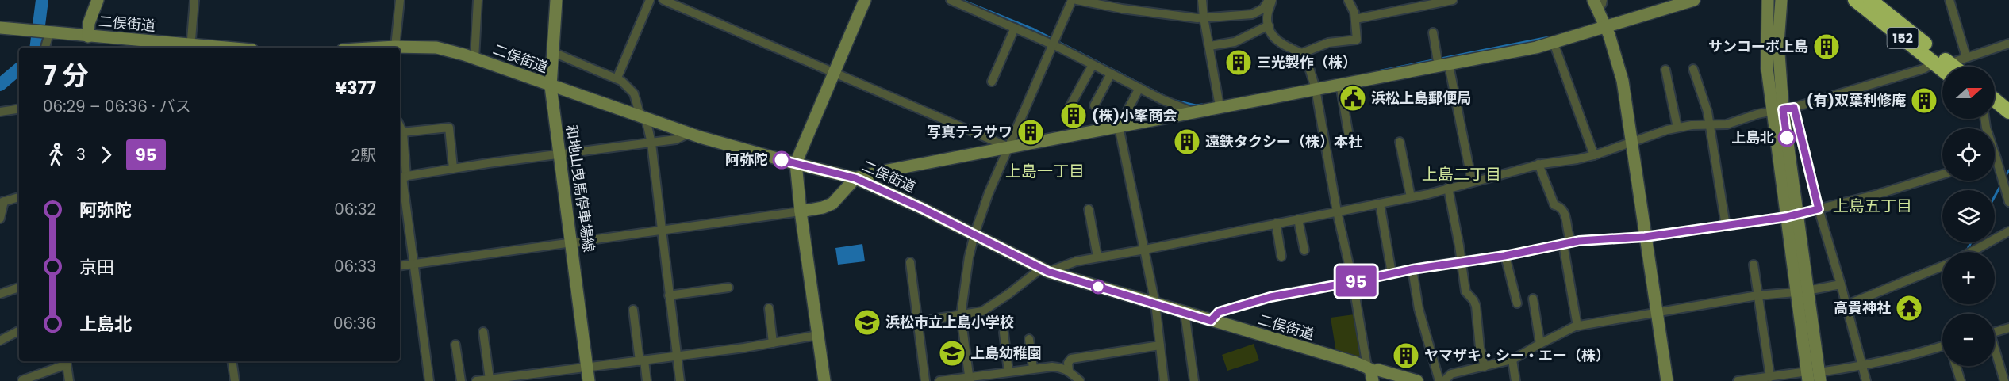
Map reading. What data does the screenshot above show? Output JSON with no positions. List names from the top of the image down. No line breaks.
{"streets":{"highway":["152"],"street":["二俣街道","和地山曳馬停車場線"]},"crossings":[["二俣街道","和地山曳馬停車場線"]],"districts":["上島一丁目","上島二丁目","上島五丁目"],"places":{"building":["サンコーポ上島","三光製作（株）","(有)双葉利修庵","(株)小峯商会","写真テラサワ","遠鉄タクシー（株）本社","ヤマザキ・シー・エー（株）"],"public building":["浜松上島郵便局"],"other":["上島北","阿弥陀"],"temple":["高貴神社"],"school or university":["浜松市立上島小学校","上島幼稚園"]},"lines":["bus line 95"],"north":"right","page":{"on_map":"95","heading":["7 分","06:29 – 06:36 · バス","¥377"],"map_buttons":["+","−"],"legs":["3","95","2駅"],"list":[{"name":"阿弥陀","value":"06:32"},{"name":"京田","value":"06:33"},{"name":"上島北","value":"06:36"}]}}
